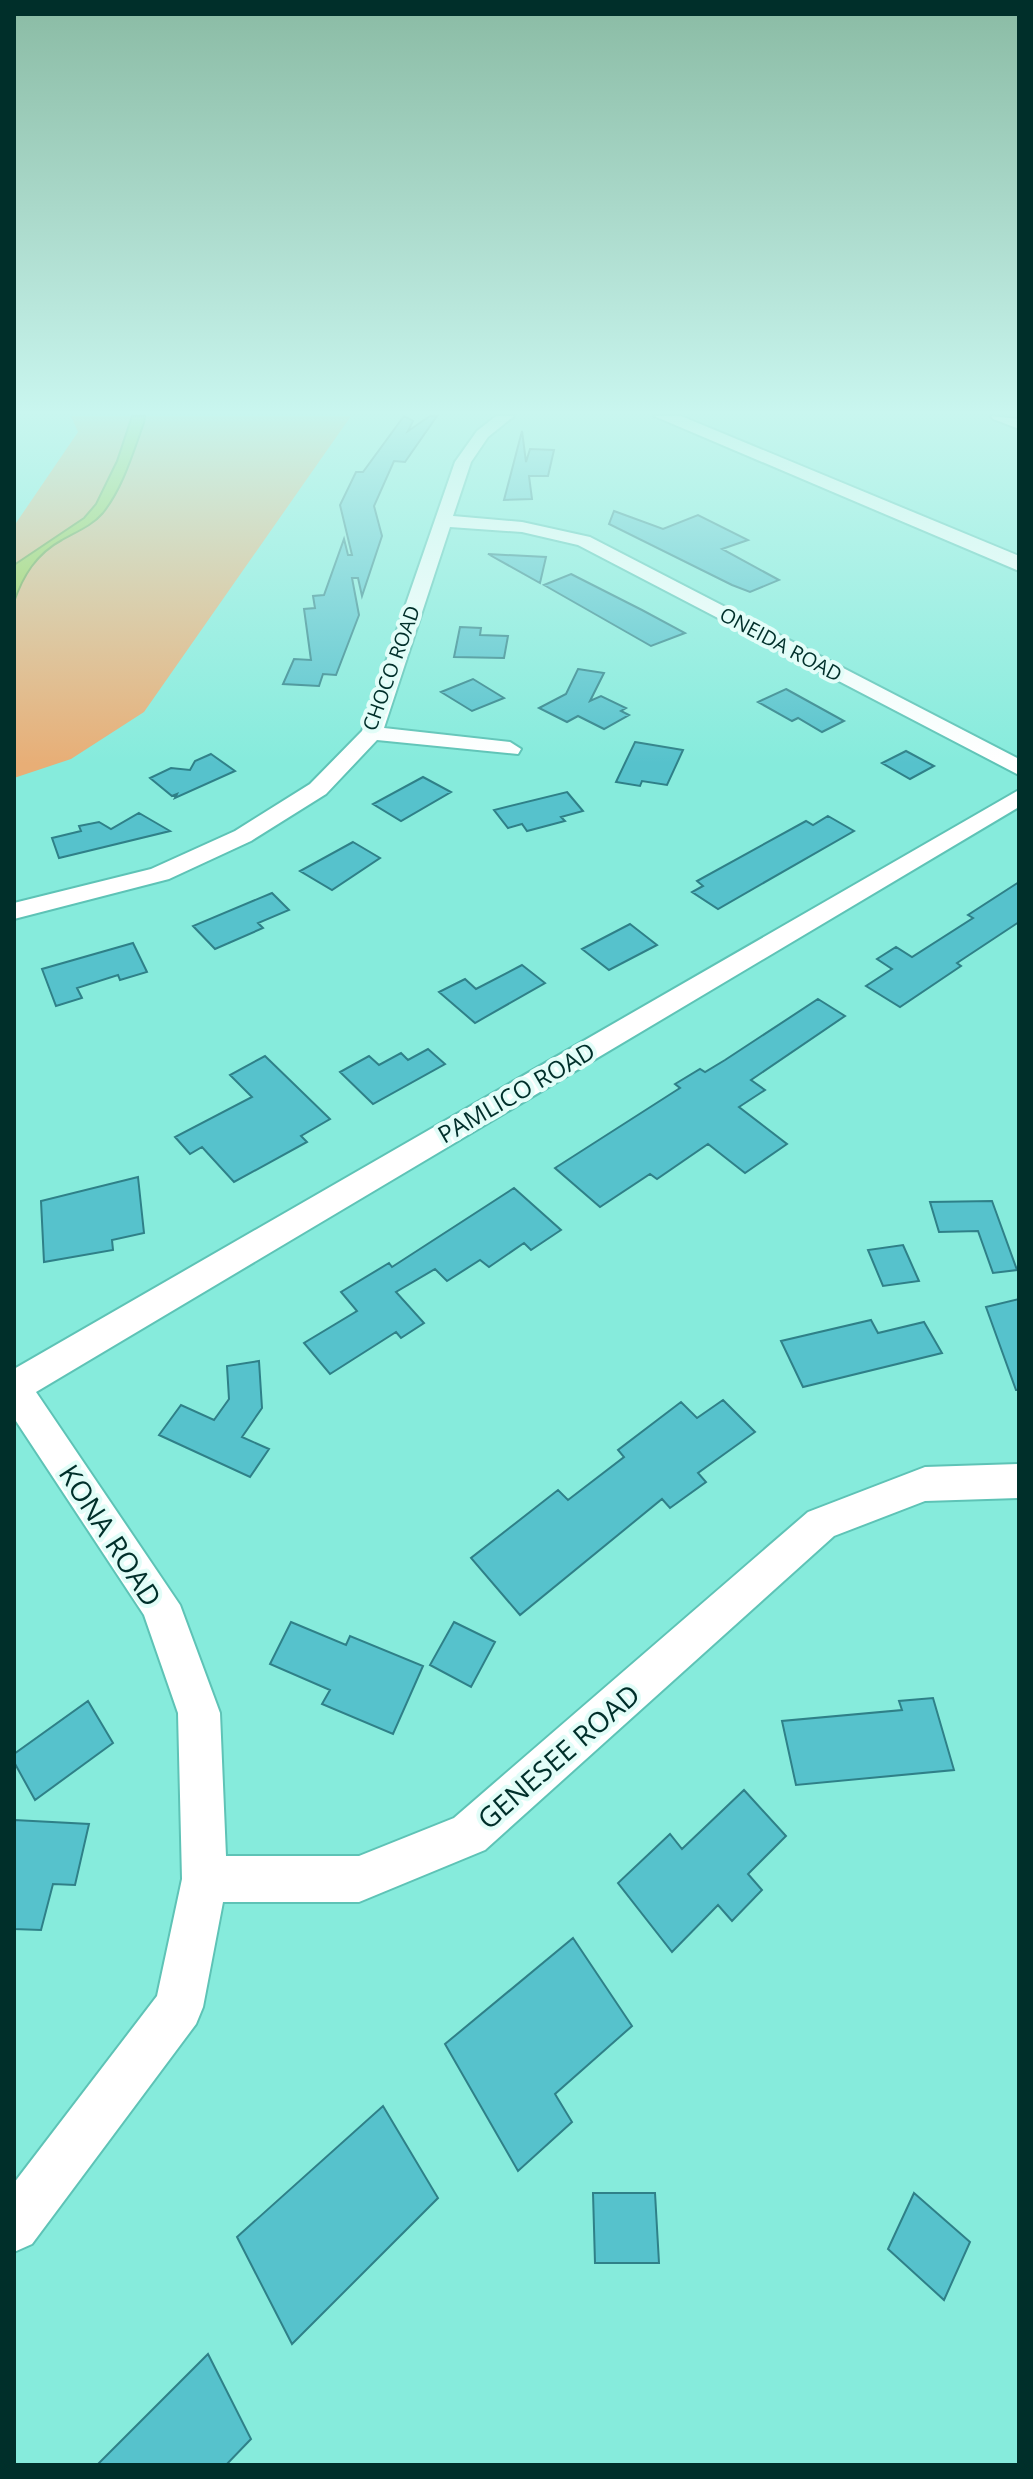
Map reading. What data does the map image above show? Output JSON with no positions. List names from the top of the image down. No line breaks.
{"streets":{"street":["ONEIDA ROAD","CHOCO ROAD","PAMLICO ROAD","KONA ROAD","GENESEE ROAD"]},"crossings":[["PAMLICO ROAD","KONA ROAD"],["KONA ROAD","GENESEE ROAD"]]}
